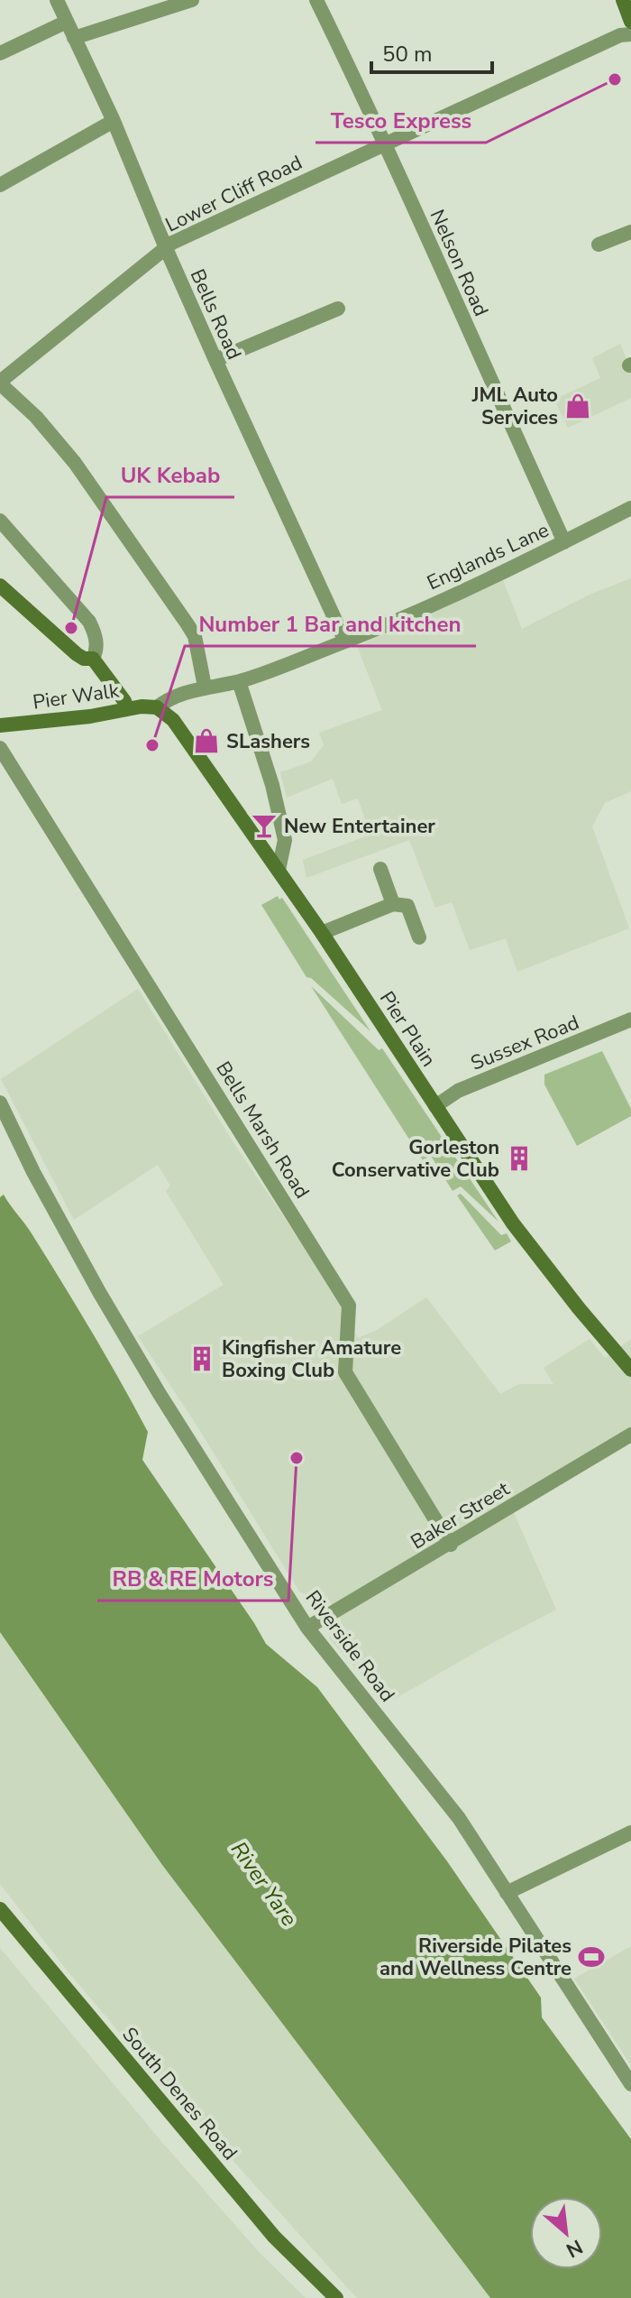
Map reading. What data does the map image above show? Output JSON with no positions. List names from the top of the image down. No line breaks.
{"streets":{"street":["Lower Cliff Road","Nelson Road","Bells Road","Englands Lane","Pier Walk","Pier Plain","Sussex Road","Bells Marsh Road","Baker Street","Riverside Road","South Denes Road"]},"crossings":[["Lower Cliff Road","Nelson Road"],["Lower Cliff Road","Bells Road"],["Nelson Road","Englands Lane"],["Bells Road","Englands Lane"],["Englands Lane","Pier Walk"],["Englands Lane","Pier Plain"],["Pier Walk","Pier Plain"],["Pier Plain","Sussex Road"],["Bells Marsh Road","Baker Street"],["Baker Street","Riverside Road"]],"water":["River Yare"],"places":{"other":["Tesco Express","UK Kebab","Number 1 Bar and kitchen","RB & RE Motors"],"shop":["JML Auto Services","SLashers"],"bar":["New Entertainer"],"building":["Gorleston Conservative Club","Kingfisher Amature Boxing Club"],"sports":["Riverside Pilates and Wellness Centre"]},"scale_bar":"50 m","north":"bottom right"}
